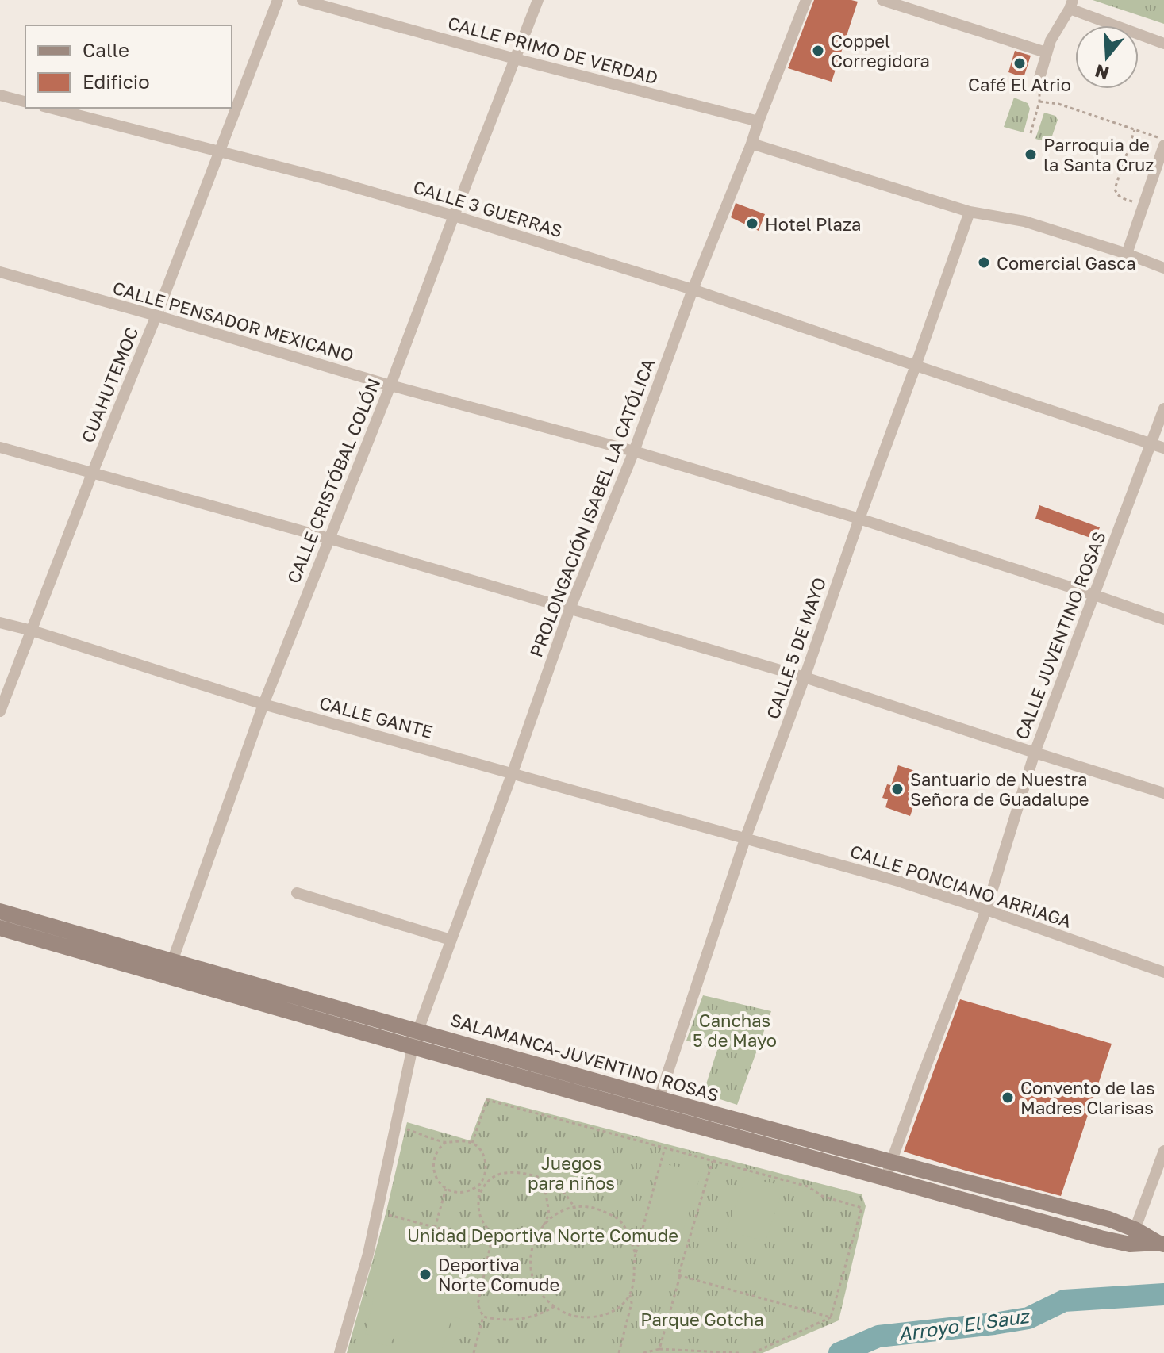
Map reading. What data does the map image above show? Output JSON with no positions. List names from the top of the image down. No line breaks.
{"streets":{"street":["CALLE PRIMO DE VERDAD","CALLE 3 GUERRAS","CALLE PENSADOR MEXICANO","CUAHUTEMOC","CALLE CRISTÓBAL COLÓN","PROLONGACIÓN ISABEL LA CATÓLICA","CALLE JUVENTINO ROSAS","CALLE 5 DE MAYO","CALLE GANTE","CALLE PONCIANO ARRIAGA","SALAMANCA-JUVENTINO ROSAS"]},"crossings":[["CALLE PRIMO DE VERDAD","CALLE CRISTÓBAL COLÓN"],["CALLE PRIMO DE VERDAD","PROLONGACIÓN ISABEL LA CATÓLICA"],["CALLE 3 GUERRAS","CUAHUTEMOC"],["CALLE 3 GUERRAS","CALLE CRISTÓBAL COLÓN"],["CALLE 3 GUERRAS","PROLONGACIÓN ISABEL LA CATÓLICA"],["CALLE 3 GUERRAS","CALLE JUVENTINO ROSAS"],["CALLE 3 GUERRAS","CALLE 5 DE MAYO"],["CALLE PENSADOR MEXICANO","CUAHUTEMOC"],["CALLE PENSADOR MEXICANO","CALLE CRISTÓBAL COLÓN"],["CALLE PENSADOR MEXICANO","PROLONGACIÓN ISABEL LA CATÓLICA"],["CALLE PENSADOR MEXICANO","CALLE JUVENTINO ROSAS"],["CALLE PENSADOR MEXICANO","CALLE 5 DE MAYO"],["CUAHUTEMOC","CALLE GANTE"],["CALLE CRISTÓBAL COLÓN","CALLE GANTE"],["CALLE CRISTÓBAL COLÓN","SALAMANCA-JUVENTINO ROSAS"],["PROLONGACIÓN ISABEL LA CATÓLICA","CALLE GANTE"],["PROLONGACIÓN ISABEL LA CATÓLICA","SALAMANCA-JUVENTINO ROSAS"],["CALLE JUVENTINO ROSAS","CALLE PONCIANO ARRIAGA"],["CALLE JUVENTINO ROSAS","SALAMANCA-JUVENTINO ROSAS"],["CALLE 5 DE MAYO","CALLE GANTE"],["CALLE 5 DE MAYO","CALLE PONCIANO ARRIAGA"],["CALLE 5 DE MAYO","SALAMANCA-JUVENTINO ROSAS"],["CALLE GANTE","CALLE PONCIANO ARRIAGA"]],"water":["Arroyo El Sauz"],"parks":["Canchas 5 de Mayo","Juegos para niños","Unidad Deportiva Norte Comude","Parque Gotcha"],"places":["Coppel Corregidora","Café El Atrio","Parroquia de la Santa Cruz","Hotel Plaza","Comercial Gasca","Santuario de Nuestra Señora de Guadalupe","Convento de las Madres Clarisas","Deportiva Norte Comude"],"legend":["Calle","Edificio"],"north":"bottom"}
